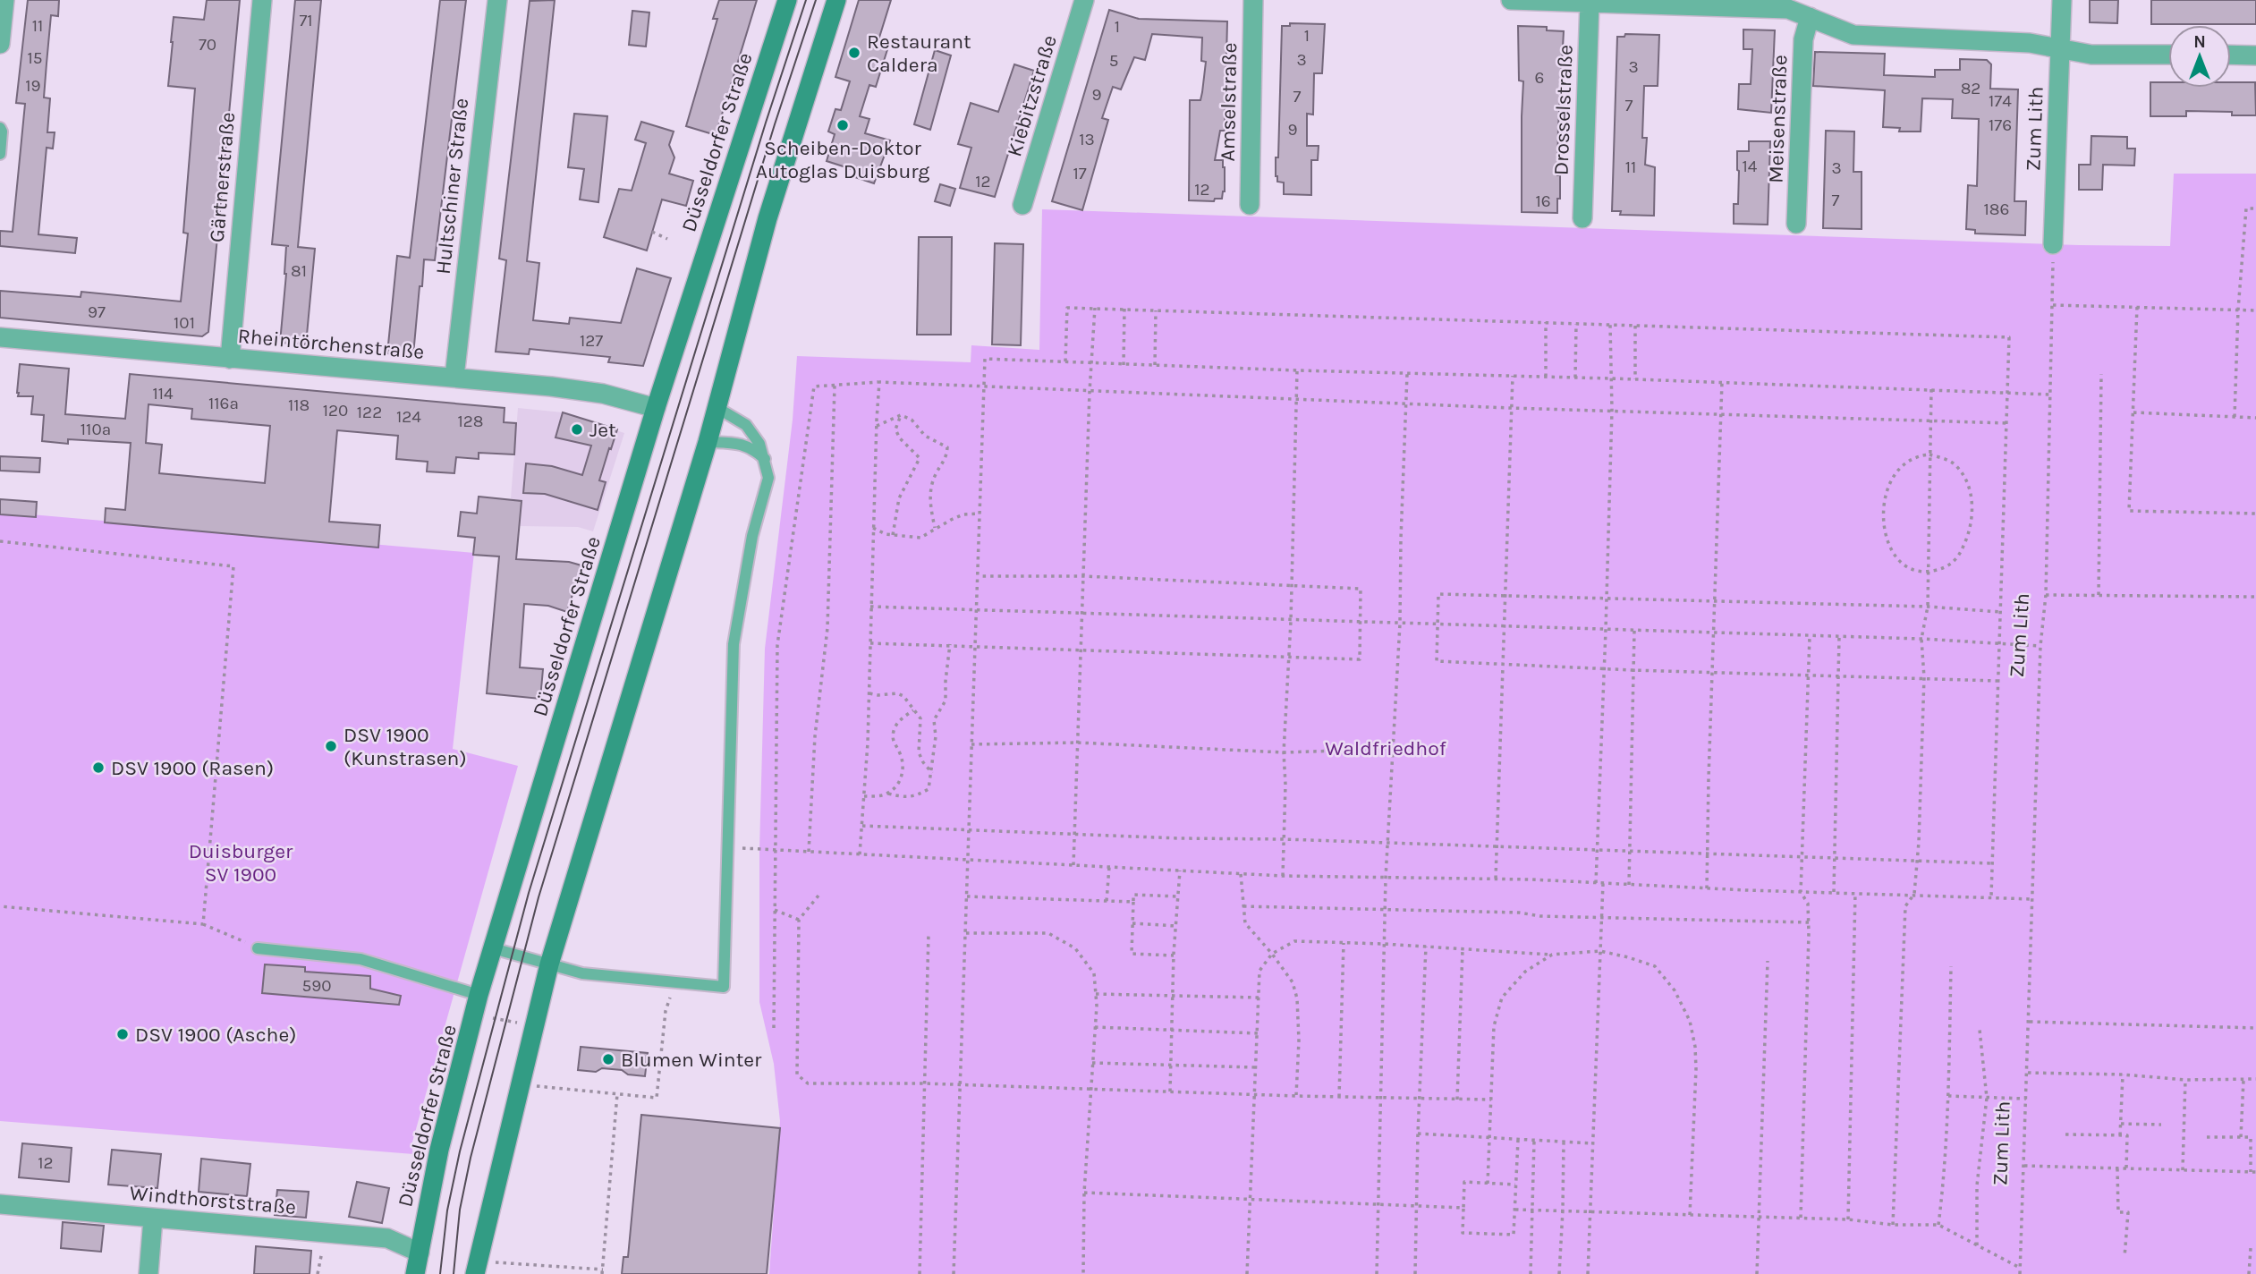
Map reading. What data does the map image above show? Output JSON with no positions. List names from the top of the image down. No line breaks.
{"streets":{"main road":["Düsseldorfer Straße"],"street":["Kiebitzstraße","Amselstraße","Drosselstraße","Meisenstraße","Zum Lith","Gärtnerstraße","Hultschiner Straße","Rheintörchenstraße","Windthorststraße"]},"crossings":[["Düsseldorfer Straße","Rheintörchenstraße"],["Düsseldorfer Straße","Windthorststraße"],["Gärtnerstraße","Rheintörchenstraße"],["Hultschiner Straße","Rheintörchenstraße"]],"parks":["Waldfriedhof","Duisburger SV 1900"],"places":["Restaurant Caldera","Scheiben-Doktor Autoglas Duisburg","Jet","DSV 1900 (Kunstrasen)","DSV 1900 (Rasen)","DSV 1900 (Asche)","Blumen Winter"],"house_numbers":["71","11","1","1","70","15","3","5","3","6","19","82","9","7","174","7","176","9","13","14","11","3","17","12","12","7","16","186","81","97","101","127","114","116a","118","120","122","124","128","110a","590","12"],"north":"top"}
